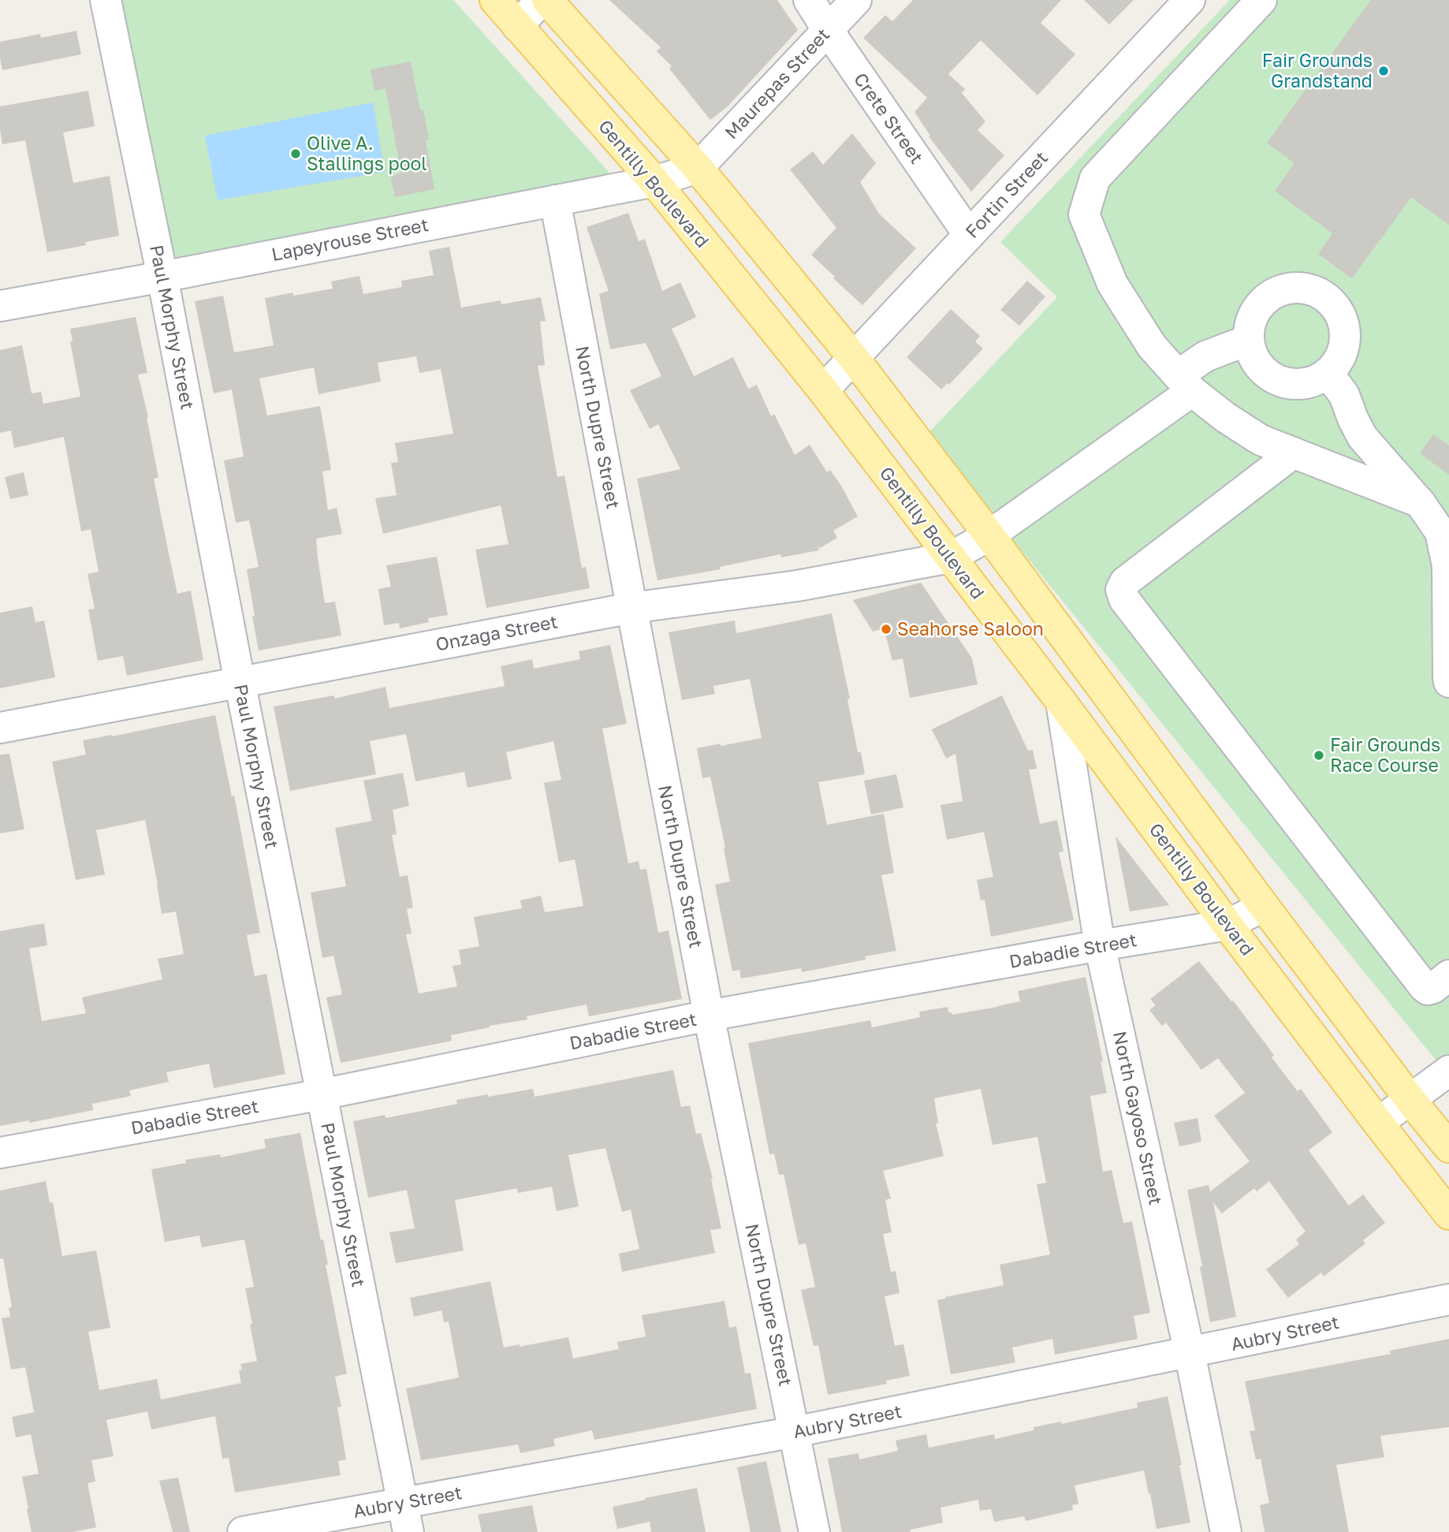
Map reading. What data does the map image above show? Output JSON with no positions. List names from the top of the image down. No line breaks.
{"streets":{"main road":["Gentilly Boulevard"],"street":["Maurepas Street","Crete Street","Fortin Street","Lapeyrouse Street","Paul Morphy Street","North Dupre Street","Onzaga Street","Dabadie Street","North Gayoso Street","Aubry Street"]},"crossings":[["Maurepas Street","Crete Street"],["Maurepas Street","Lapeyrouse Street"],["Crete Street","Fortin Street"],["Gentilly Boulevard","Fortin Street"],["Gentilly Boulevard","Lapeyrouse Street"],["Gentilly Boulevard","Onzaga Street"],["Gentilly Boulevard","Dabadie Street"],["Gentilly Boulevard","North Gayoso Street"],["Lapeyrouse Street","Paul Morphy Street"],["Lapeyrouse Street","North Dupre Street"],["Paul Morphy Street","Onzaga Street"],["Paul Morphy Street","Dabadie Street"],["Paul Morphy Street","Aubry Street"],["North Dupre Street","Onzaga Street"],["North Dupre Street","Dabadie Street"],["North Dupre Street","Aubry Street"],["Dabadie Street","North Gayoso Street"],["North Gayoso Street","Aubry Street"]],"places":["Fair Grounds Grandstand","Olive A. Stallings pool","Seahorse Saloon","Fair Grounds Race Course"]}
